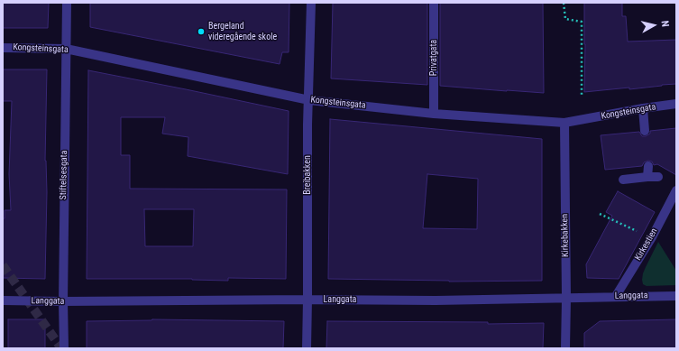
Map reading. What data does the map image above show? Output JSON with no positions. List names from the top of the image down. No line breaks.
{"streets":{"street":["Kongsteinsgata","Privatgata","Stiftelsesgata","Breibakken","Kirkebakken","Kirkestien","Langgata"]},"crossings":[["Kongsteinsgata","Privatgata"],["Kongsteinsgata","Stiftelsesgata"],["Kongsteinsgata","Breibakken"],["Kongsteinsgata","Kirkebakken"],["Stiftelsesgata","Langgata"],["Breibakken","Langgata"],["Kirkebakken","Langgata"],["Kirkestien","Langgata"]],"places":["Bergeland videregående skole"],"north":"right"}
